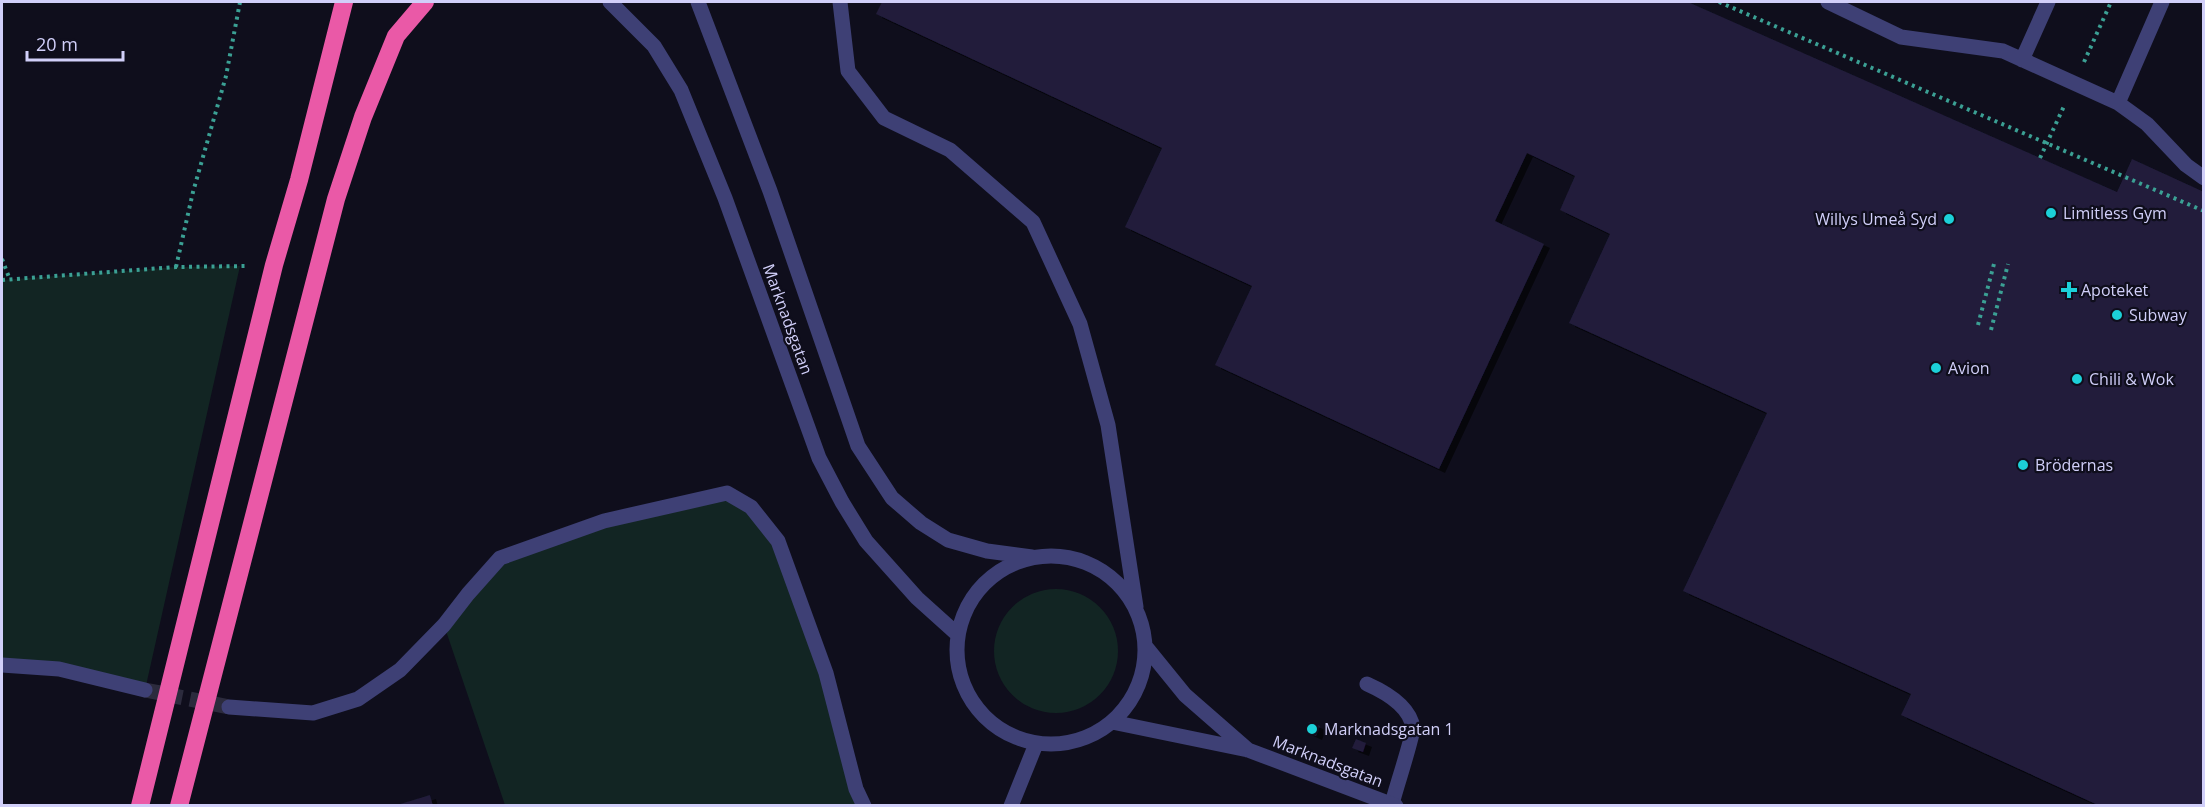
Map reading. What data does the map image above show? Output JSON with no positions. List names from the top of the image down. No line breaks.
{"streets":{"street":["Marknadsgatan"]},"places":{"other":["Limitless Gym","Willys Umeå Syd","Subway","Avion","Chili & Wok","Brödernas","Marknadsgatan 1"],"health":["Apoteket"]},"scale_bar":"20 m"}
